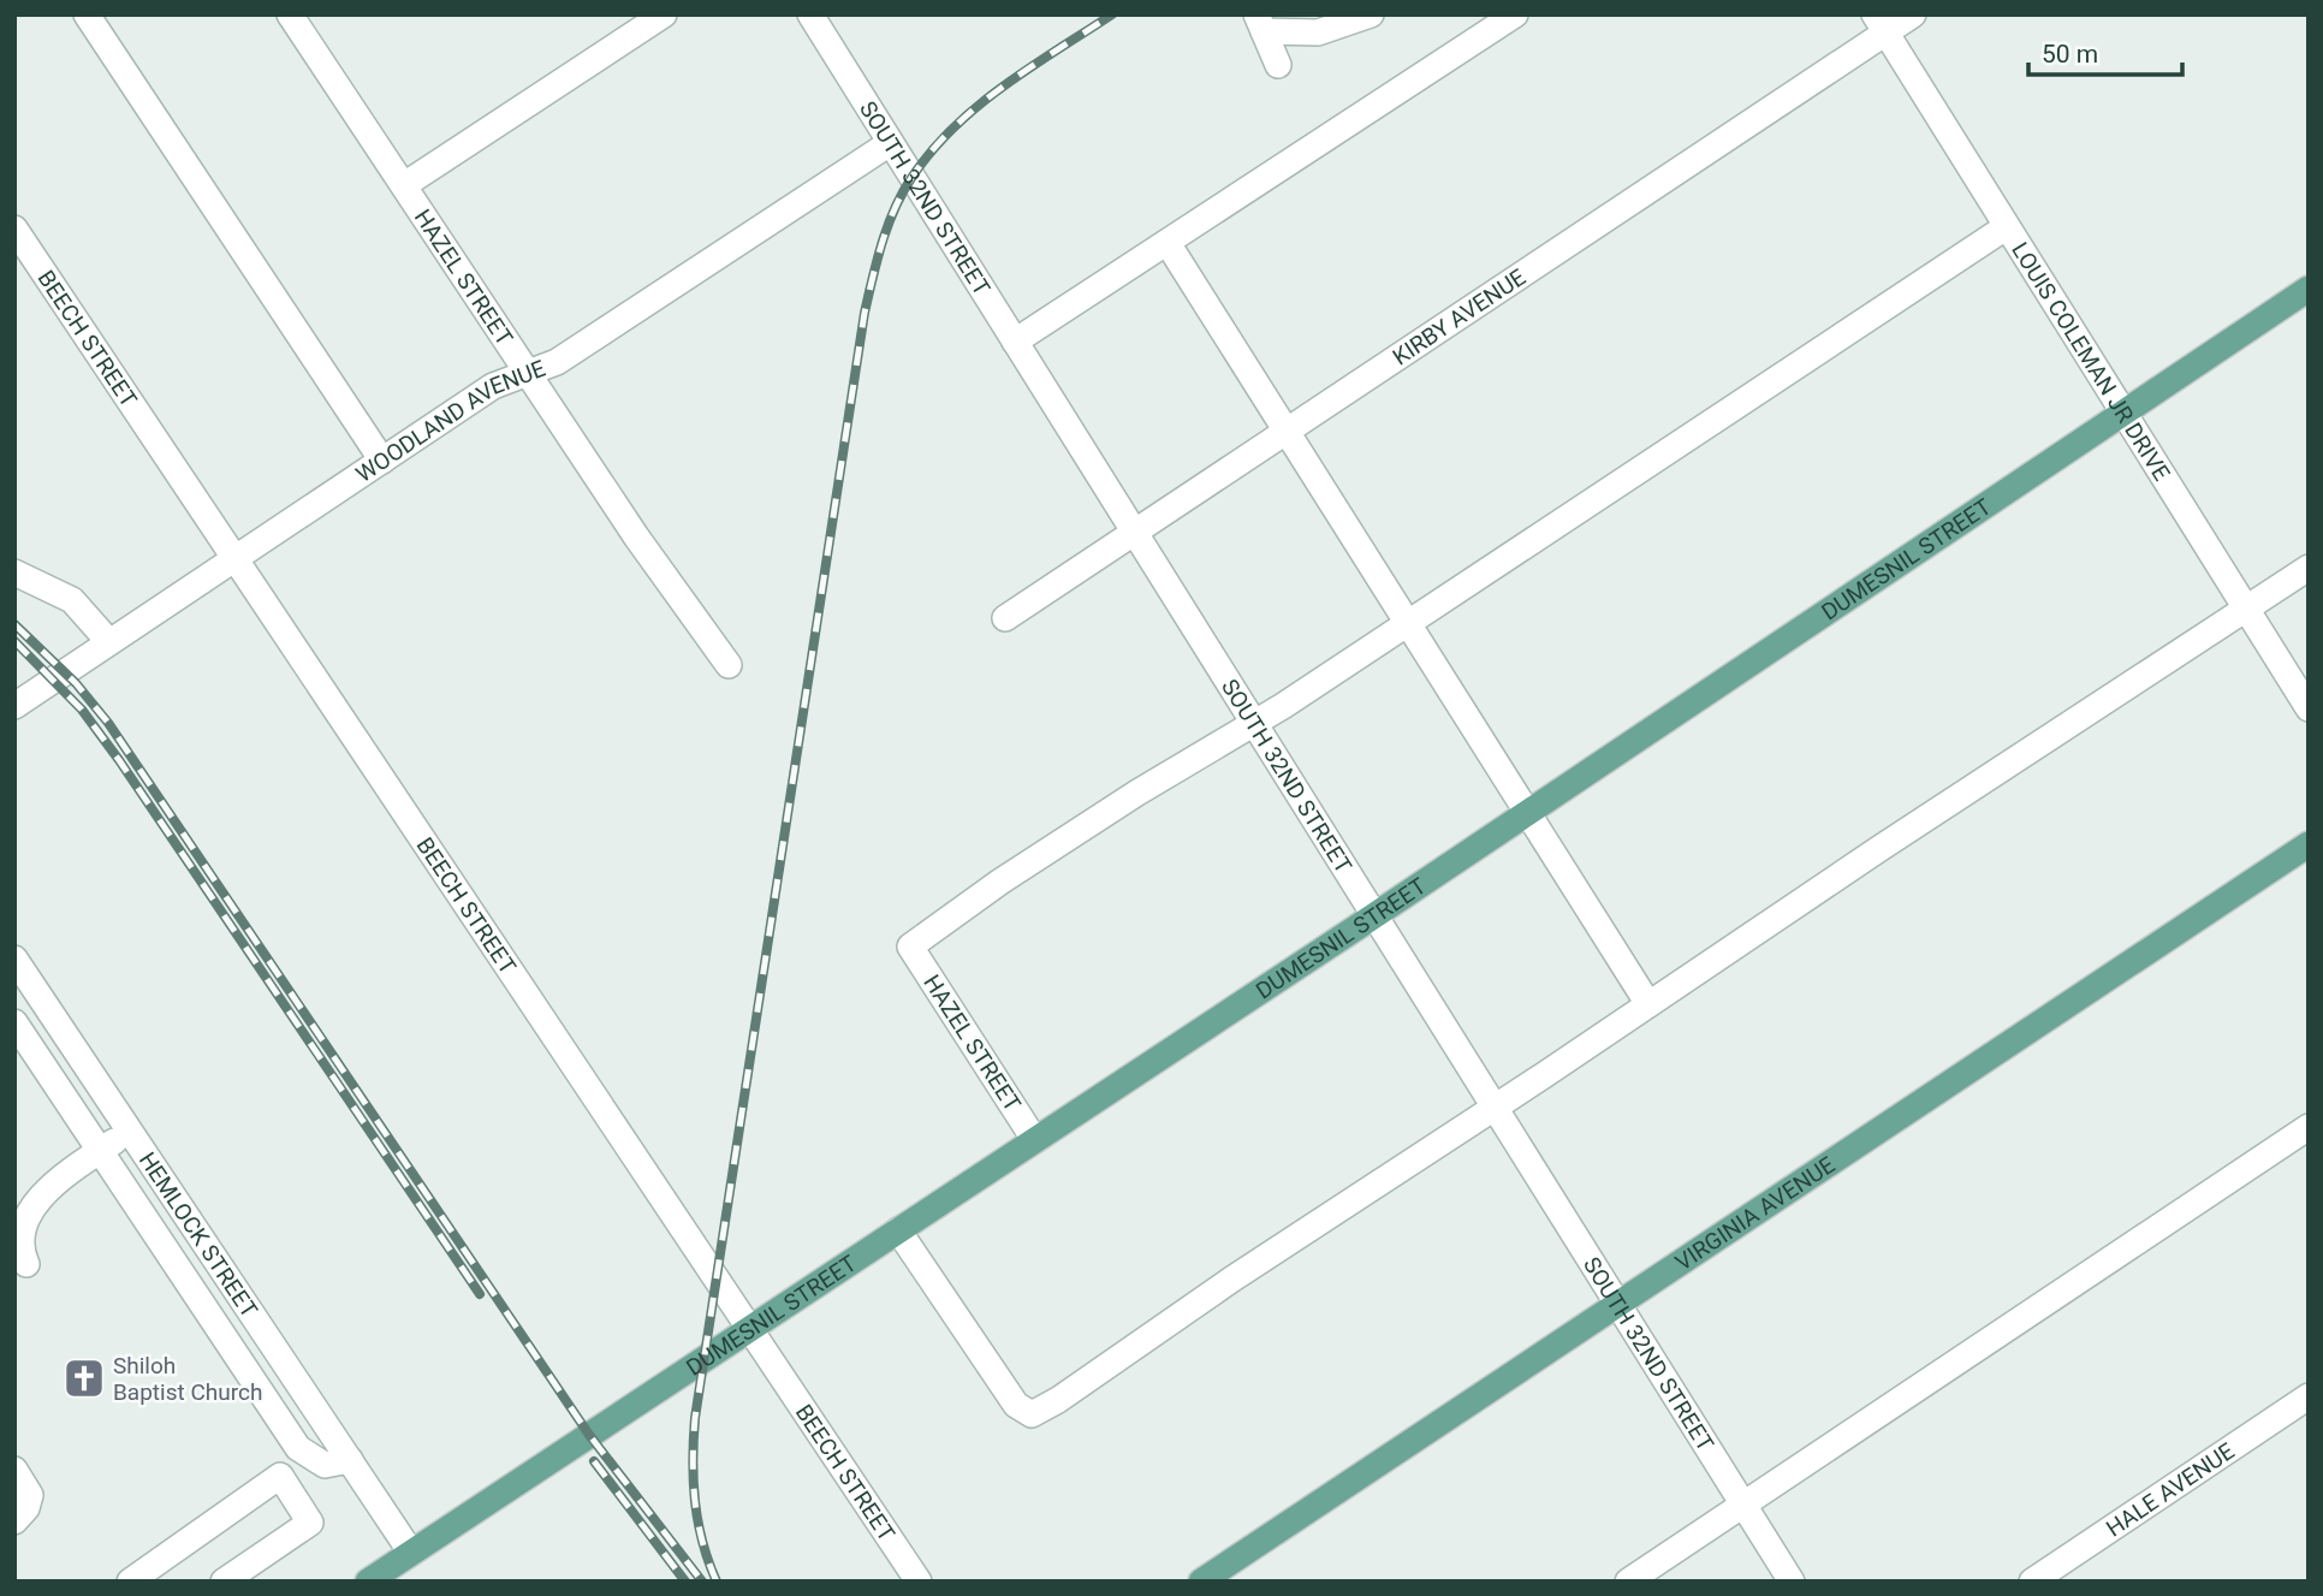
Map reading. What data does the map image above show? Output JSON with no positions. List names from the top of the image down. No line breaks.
{"streets":{"main road":["DUMESNIL STREET","VIRGINIA AVENUE"],"street":["SOUTH 32ND STREET","HAZEL STREET","KIRBY AVENUE","BEECH STREET","LOUIS COLEMAN JR DRIVE","WOODLAND AVENUE","HEMLOCK STREET","HALE AVENUE"]},"crossings":[["SOUTH 32ND STREET","HAZEL STREET"],["SOUTH 32ND STREET","KIRBY AVENUE"],["SOUTH 32ND STREET","WOODLAND AVENUE"],["SOUTH 32ND STREET","DUMESNIL STREET"],["SOUTH 32ND STREET","VIRGINIA AVENUE"],["HAZEL STREET","WOODLAND AVENUE"],["HAZEL STREET","DUMESNIL STREET"],["KIRBY AVENUE","LOUIS COLEMAN JR DRIVE"],["BEECH STREET","WOODLAND AVENUE"],["BEECH STREET","DUMESNIL STREET"],["LOUIS COLEMAN JR DRIVE","DUMESNIL STREET"],["DUMESNIL STREET","HEMLOCK STREET"]],"places":{"church":["Shiloh Baptist Church"]},"scale_bar":"50 m"}
